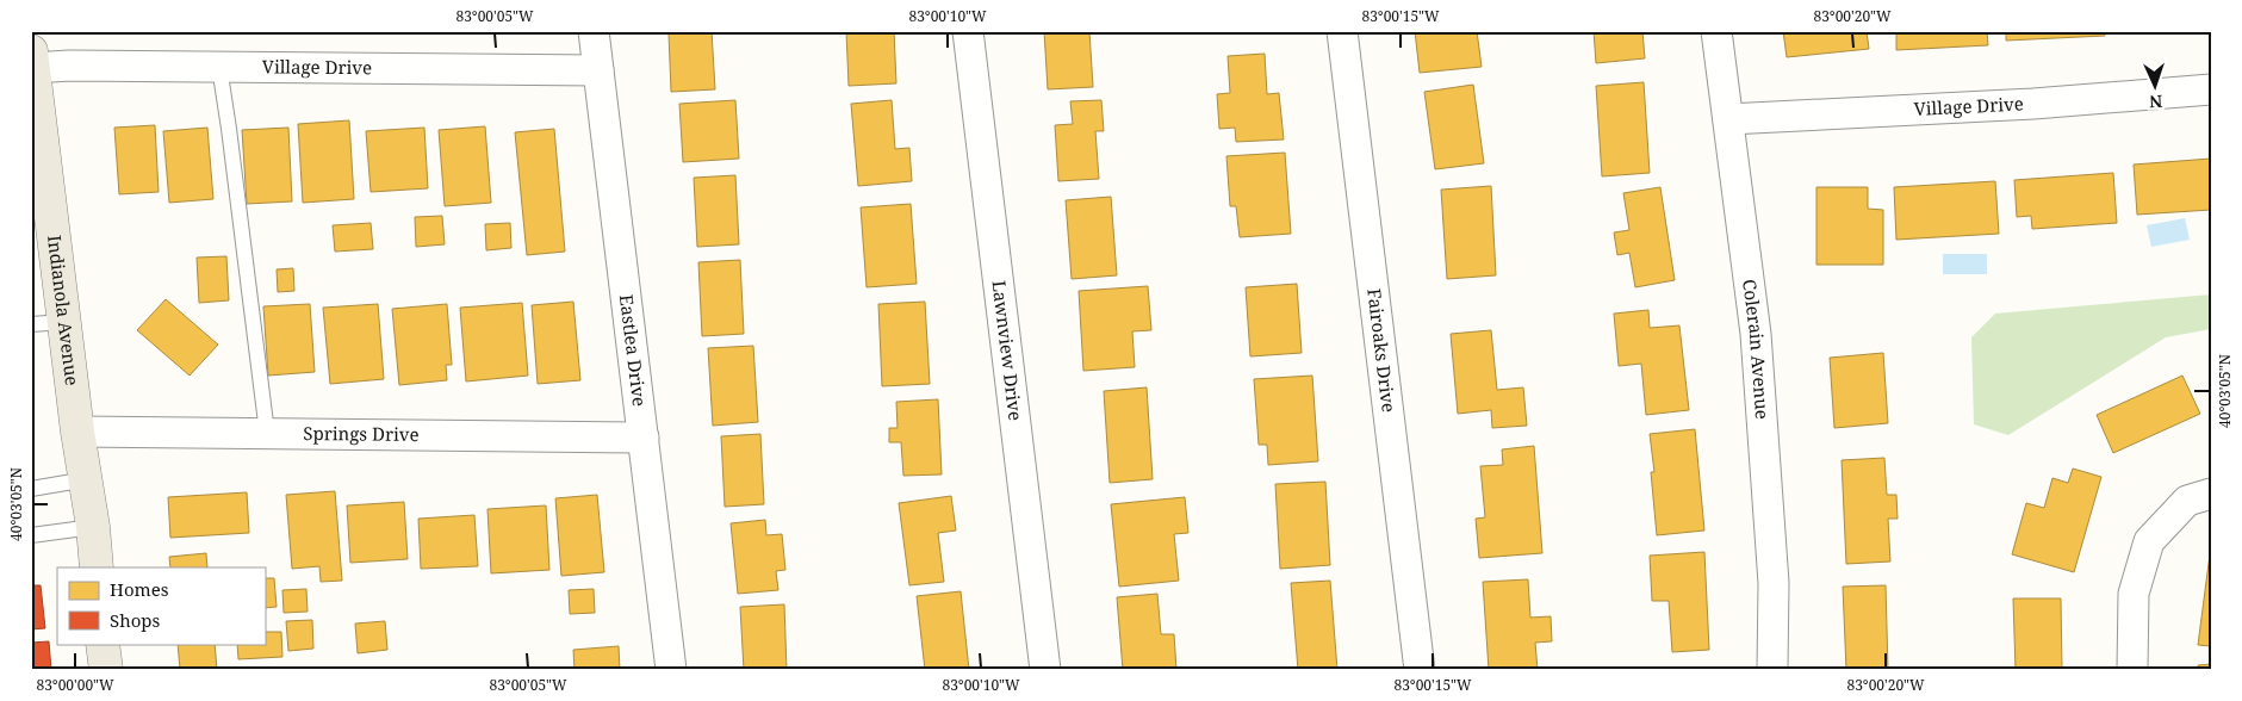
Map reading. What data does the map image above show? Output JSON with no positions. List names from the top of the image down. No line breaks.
{"streets":{"main road":["Indianola Avenue"],"street":["Village Drive","Colerain Avenue","Eastlea Drive","Lawnview Drive","Fairoaks Drive","Springs Drive"]},"crossings":[["Village Drive","Indianola Avenue"],["Village Drive","Colerain Avenue"],["Village Drive","Eastlea Drive"],["Indianola Avenue","Springs Drive"],["Eastlea Drive","Springs Drive"]],"legend":["Homes","Shops"],"north":"bottom","coordinates":["83°00'05\"W","83°00'10\"W","83°00'15\"W","83°00'20\"W","40°03'05\"N","83°00'00\"W"]}
